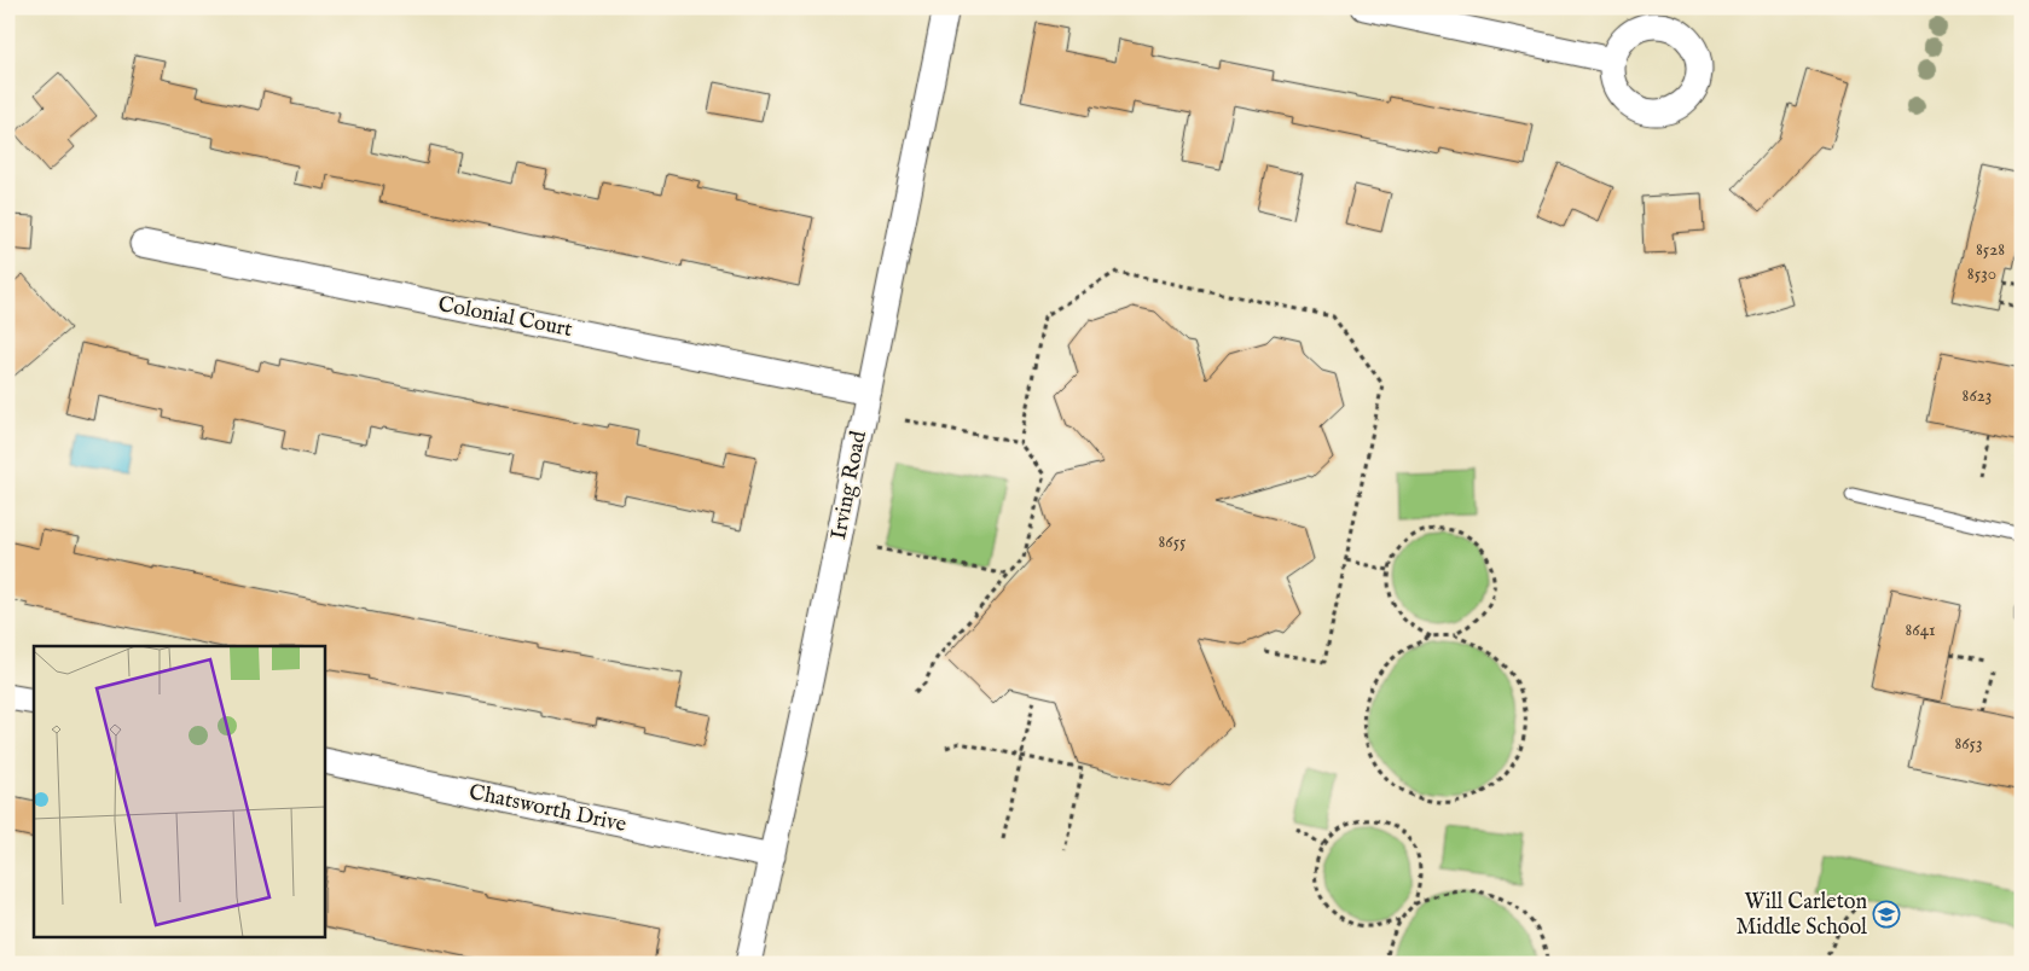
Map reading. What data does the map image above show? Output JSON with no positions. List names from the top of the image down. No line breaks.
{"streets":{"street":["Colonial Court","Irving Road","Chatsworth Drive"]},"crossings":[["Colonial Court","Irving Road"],["Irving Road","Chatsworth Drive"]],"places":{"school or university":["Will Carleton Middle School"]},"house_numbers":["8528","8530","8623","8655","8641","8653"]}
